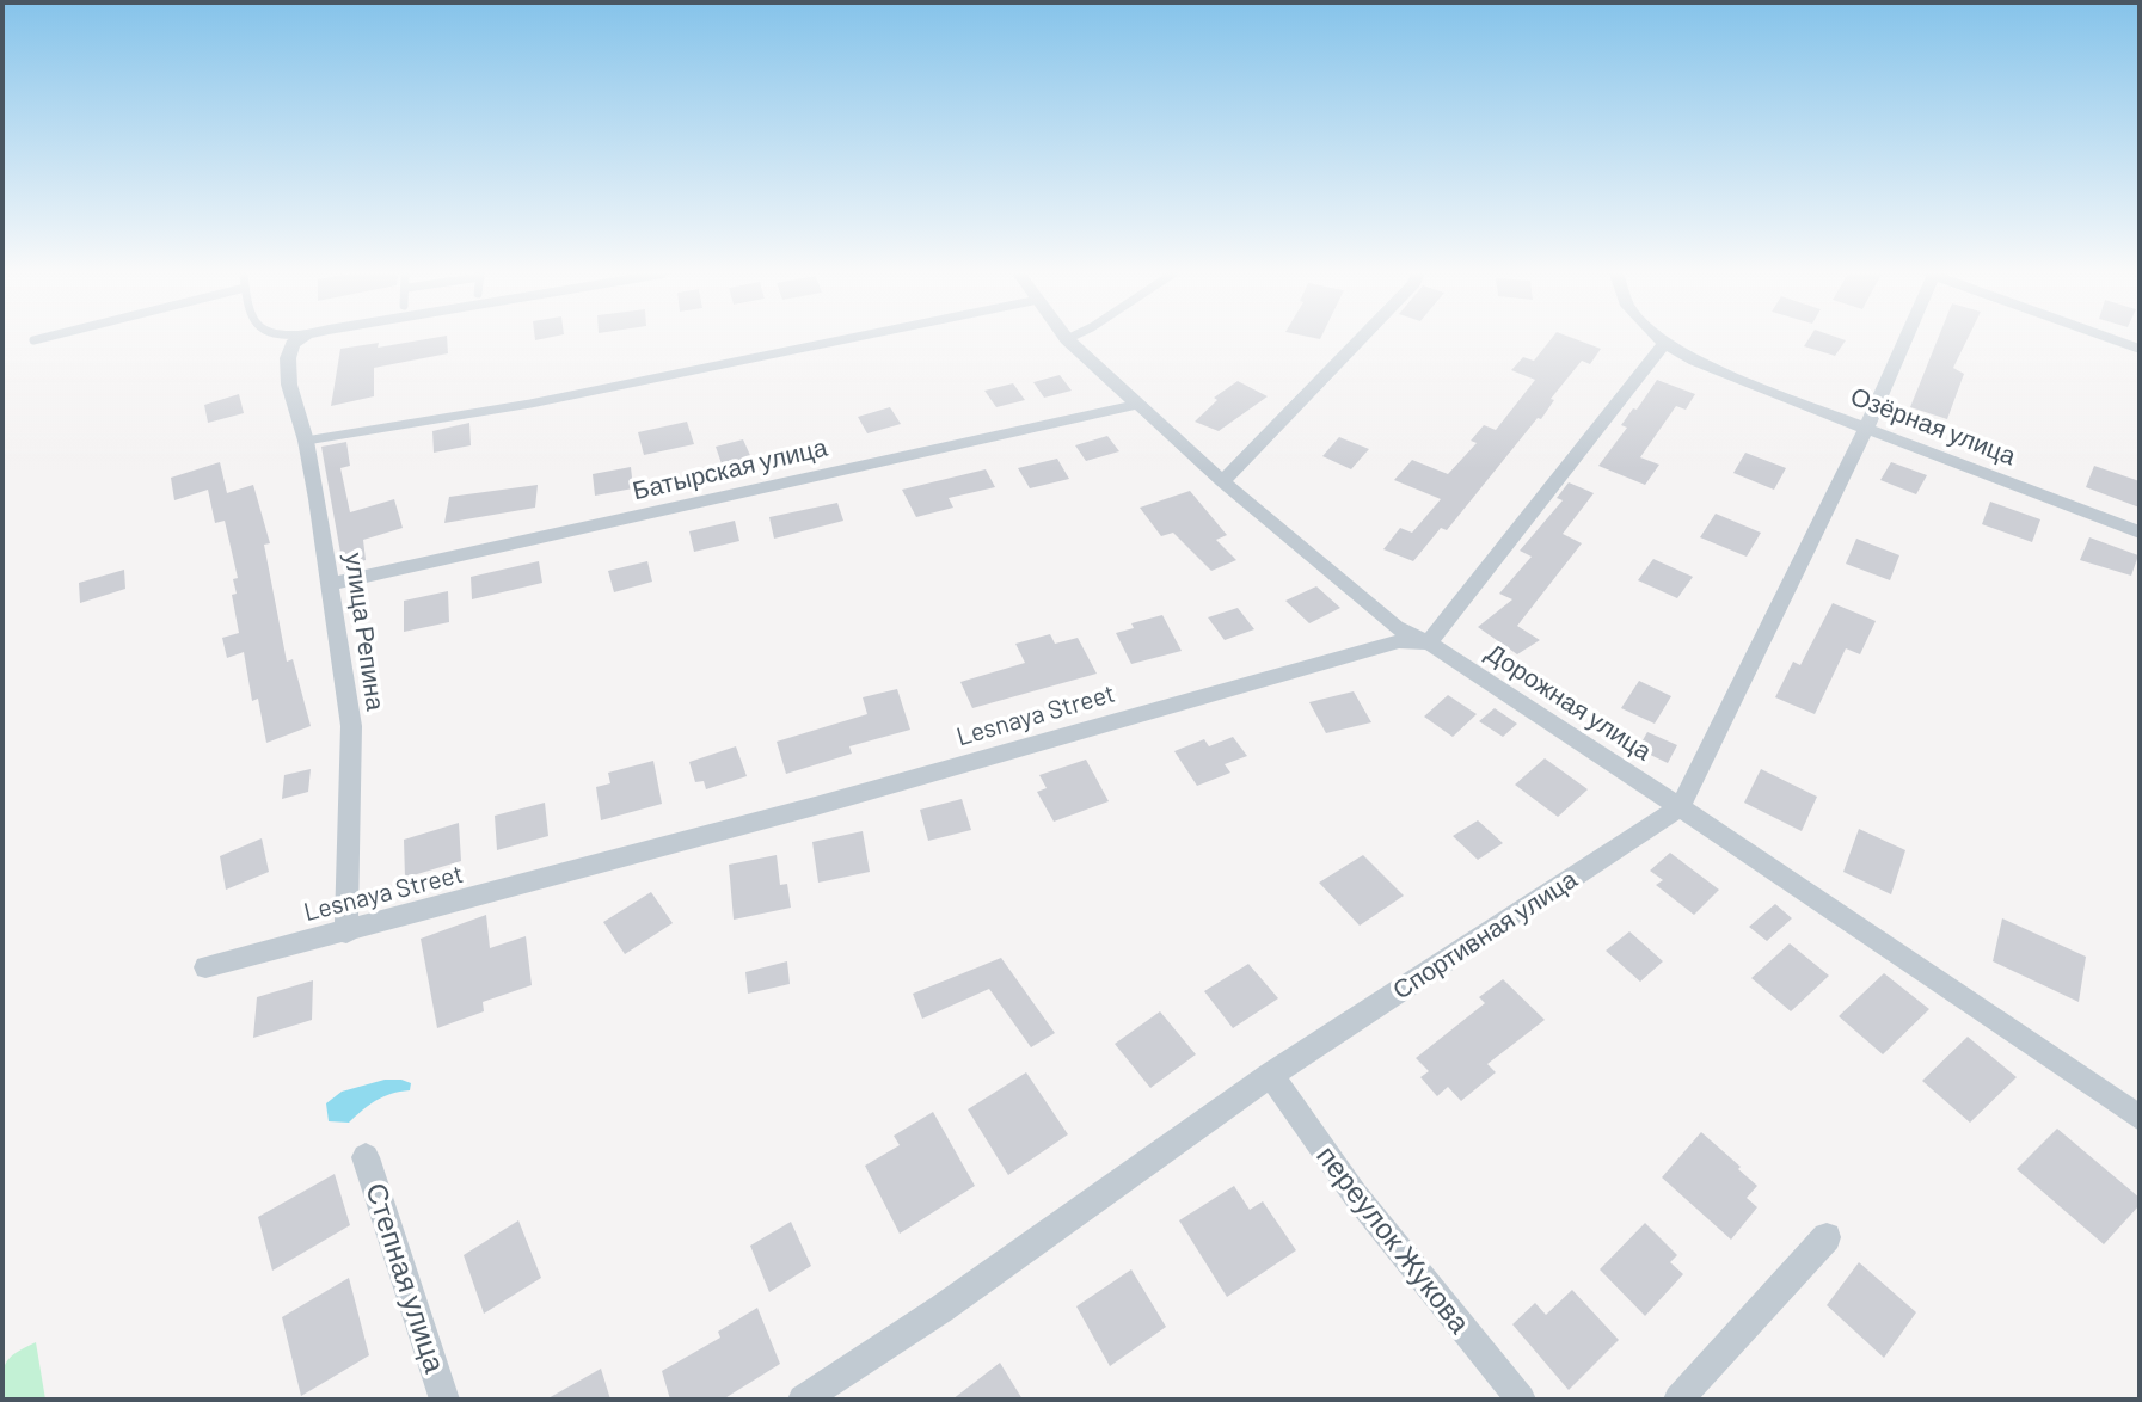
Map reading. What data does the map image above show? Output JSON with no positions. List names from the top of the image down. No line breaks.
{"streets":{"street":["Озёрная улица","Батырская улица","улица Репина","Дорожная улица","Lesnaya Street","Спортивная улица","переулок Жукова","Степная улица"]},"crossings":[["Батырская улица","улица Репина"],["Батырская улица","Дорожная улица"],["улица Репина","Lesnaya Street"],["Дорожная улица","Lesnaya Street"],["Дорожная улица","Спортивная улица"],["Спортивная улица","переулок Жукова"]]}
